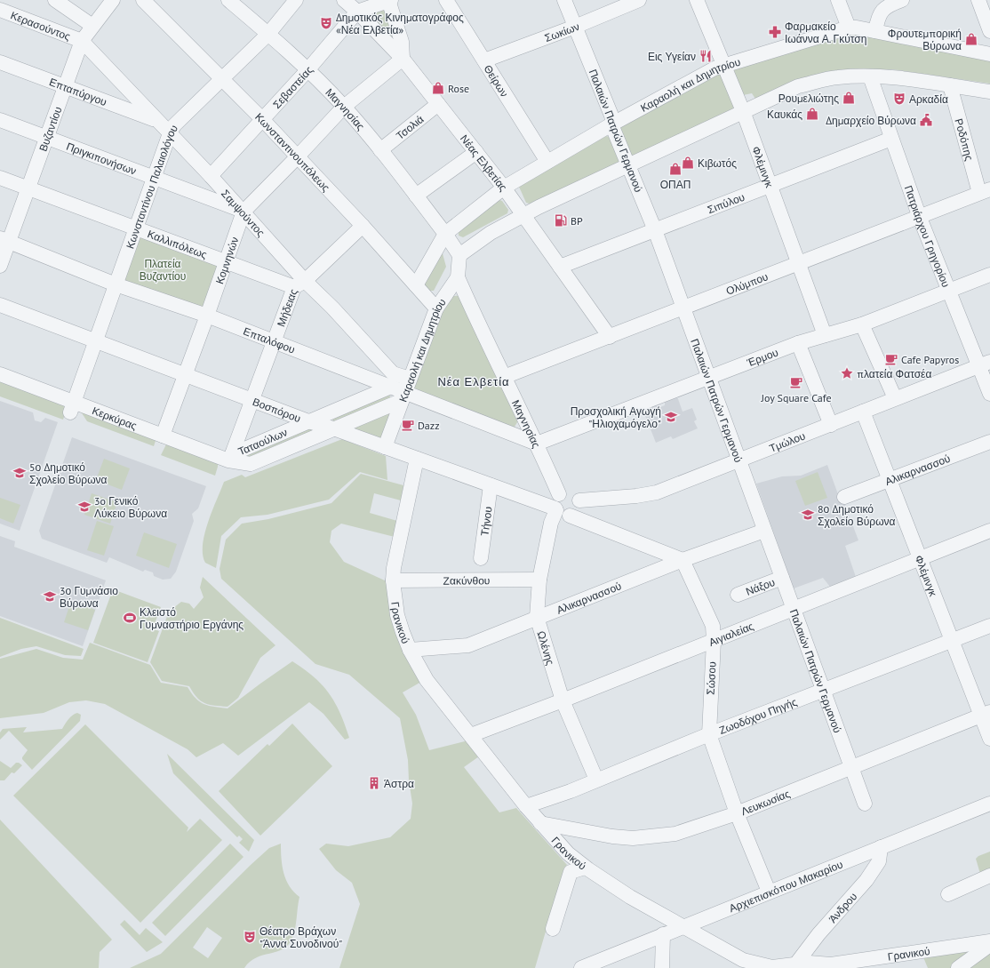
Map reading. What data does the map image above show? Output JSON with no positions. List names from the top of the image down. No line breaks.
{"streets":{"street":["Κερασούντος","Σωκίων","Θείρων","Καραολή και Δημητρίου","Σεβαστείας","Επταπύργου","Μαγνησίας","Τσολιά","Βυζαντίου","Παλαιών Πατρών Γερμανού","Ροδόπης","Κωνσταντινουπόλεως","Πριγκιπονήσων","Νέας Ελβετίας","Φλέμινγκ","Κωνσταντίνου Παλαιολόγου","Σιπύλου","Σαμψούντος","Πατριάρχου Γρηγορίου","Καλλιπόλεως","Κομνηνών","Ολύμπου","Μήδειας","Επταλόφου","Έρμου","Βοσπόρου","Κερκύρας","Ταταούλων","Τμώλου","Αλικαρνασσού","Τήνου","Ζακύνθου","Νάξου","Γρανικού","Αιγιαλείας","Ωλένης","Σώσου","Ζωοδόχου Πηγής","Λευκωσίας","Αρχιεπισκόπου Μακαρίου","Άνδρου"]},"crossings":[["Κερασούντος","Βυζαντίου"],["Κερασούντος","Σαμψούντος"],["Σωκίων","Θείρων"],["Σωκίων","Παλαιών Πατρών Γερμανού"],["Θείρων","Καραολή και Δημητρίου"],["Καραολή και Δημητρίου","Μαγνησίας"],["Καραολή και Δημητρίου","Παλαιών Πατρών Γερμανού"],["Καραολή και Δημητρίου","Κωνσταντινουπόλεως"],["Καραολή και Δημητρίου","Νέας Ελβετίας"],["Καραολή και Δημητρίου","Φλέμινγκ"],["Καραολή και Δημητρίου","Σαμψούντος"],["Καραολή και Δημητρίου","Επταλόφου"],["Καραολή και Δημητρίου","Βοσπόρου"],["Καραολή και Δημητρίου","Ταταούλων"],["Σεβαστείας","Μαγνησίας"],["Σεβαστείας","Κωνσταντινουπόλεως"],["Σεβαστείας","Νέας Ελβετίας"],["Σεβαστείας","Σαμψούντος"],["Επταπύργου","Βυζαντίου"],["Επταπύργου","Σαμψούντος"],["Μαγνησίας","Τσολιά"],["Μαγνησίας","Κωνσταντίνου Παλαιολόγου"],["Μαγνησίας","Κομνηνών"],["Μαγνησίας","Ολύμπου"],["Μαγνησίας","Επταλόφου"],["Μαγνησίας","Έρμου"],["Μαγνησίας","Βοσπόρου"],["Μαγνησίας","Τμώλου"],["Μαγνησίας","Ωλένης"],["Τσολιά","Νέας Ελβετίας"],["Βυζαντίου","Πριγκιπονήσων"],["Βυζαντίου","Σαμψούντος"],["Βυζαντίου","Καλλιπόλεως"],["Βυζαντίου","Επταλόφου"],["Παλαιών Πατρών Γερμανού","Σιπύλου"],["Παλαιών Πατρών Γερμανού","Ολύμπου"],["Παλαιών Πατρών Γερμανού","Έρμου"],["Παλαιών Πατρών Γερμανού","Τμώλου"],["Παλαιών Πατρών Γερμανού","Αλικαρνασσού"],["Παλαιών Πατρών Γερμανού","Νάξου"],["Παλαιών Πατρών Γερμανού","Αιγιαλείας"],["Παλαιών Πατρών Γερμανού","Ζωοδόχου Πηγής"],["Παλαιών Πατρών Γερμανού","Λευκωσίας"],["Ροδόπης","Ολύμπου"],["Κωνσταντινουπόλεως","Κωνσταντίνου Παλαιολόγου"],["Κωνσταντινουπόλεως","Κομνηνών"],["Κωνσταντινουπόλεως","Μήδειας"],["Πριγκιπονήσων","Κωνσταντίνου Παλαιολόγου"],["Πριγκιπονήσων","Σαμψούντος"],["Πριγκιπονήσων","Κομνηνών"],["Νέας Ελβετίας","Σιπύλου"],["Νέας Ελβετίας","Κομνηνών"],["Νέας Ελβετίας","Ολύμπου"],["Φλέμινγκ","Σιπύλου"],["Φλέμινγκ","Ολύμπου"],["Φλέμινγκ","Έρμου"],["Φλέμινγκ","Τμώλου"],["Φλέμινγκ","Αλικαρνασσού"],["Φλέμινγκ","Αιγιαλείας"],["Φλέμινγκ","Ζωοδόχου Πηγής"],["Φλέμινγκ","Λευκωσίας"],["Κωνσταντίνου Παλαιολόγου","Σαμψούντος"],["Κωνσταντίνου Παλαιολόγου","Καλλιπόλεως"],["Κωνσταντίνου Παλαιολόγου","Επταλόφου"],["Κωνσταντίνου Παλαιολόγου","Βοσπόρου"],["Κωνσταντίνου Παλαιολόγου","Κερκύρας"],["Σιπύλου","Πατριάρχου Γρηγορίου"],["Σαμψούντος","Καλλιπόλεως"],["Σαμψούντος","Κομνηνών"],["Σαμψούντος","Μήδειας"],["Πατριάρχου Γρηγορίου","Ολύμπου"],["Πατριάρχου Γρηγορίου","Έρμου"],["Πατριάρχου Γρηγορίου","Τμώλου"],["Καλλιπόλεως","Κομνηνών"],["Καλλιπόλεως","Μήδειας"],["Κομνηνών","Επταλόφου"],["Κομνηνών","Βοσπόρου"],["Κομνηνών","Κερκύρας"],["Μήδειας","Επταλόφου"],["Μήδειας","Βοσπόρου"],["Μήδειας","Κερκύρας"],["Μήδειας","Ταταούλων"],["Επταλόφου","Έρμου"],["Επταλόφου","Ταταούλων"],["Βοσπόρου","Ταταούλων"],["Βοσπόρου","Τμώλου"],["Βοσπόρου","Τήνου"],["Βοσπόρου","Γρανικού"],["Βοσπόρου","Ωλένης"],["Κερκύρας","Ταταούλων"],["Τμώλου","Ωλένης"],["Αλικαρνασσού","Γρανικού"],["Αλικαρνασσού","Ωλένης"],["Αλικαρνασσού","Σώσου"],["Ζακύνθου","Γρανικού"],["Ζακύνθου","Ωλένης"],["Γρανικού","Αιγιαλείας"],["Γρανικού","Ζωοδόχου Πηγής"],["Γρανικού","Λευκωσίας"],["Γρανικού","Αρχιεπισκόπου Μακαρίου"],["Γρανικού","Άνδρου"],["Αιγιαλείας","Ωλένης"],["Αιγιαλείας","Σώσου"],["Ωλένης","Ζωοδόχου Πηγής"],["Σώσου","Ζωοδόχου Πηγής"],["Σώσου","Λευκωσίας"],["Σώσου","Αρχιεπισκόπου Μακαρίου"],["Αρχιεπισκόπου Μακαρίου","Άνδρου"]],"districts":["Νέα Ελβετία"],"parks":["Πλατεία Βυζαντίου"],"places":{"theatre":["Δημοτικός Κινηματογράφος «Νέα Ελβετία»","Αρκαδία","Θέατρο Βράχων \"Άννα Συνοδινού\""],"pharmacy":["Φαρμακείο Ιωάννα Α. Γκύτση"],"shop":["Φρουτεμπορική Βύρωνα","Rose","Ρουμελιώτης","Καυκάς","Κιβωτός","ΟΠΑΠ"],"restaurant":["Εις Υγείαν"],"public building":["Δημαρχείο Βύρωνα"],"fuel station":["BP"],"cafe":["Cafe Papyros","Joy Square Cafe","Dazz"],"place":["πλατεία Φατσέα"],"school or university":["Προσχολική Αγωγή \"Ηλιοχαμόγελο\"","5ο Δημοτικό Σχολείο Βύρωνα","3o Γενικό Λύκειο Βύρωνα","8ο Δημοτικό Σχολείο Βύρωνα","3ο Γυμνάσιο Βύρωνα"],"sports":["Κλειστό Γυμναστήριο Εργάνης"],"building":["Άστρα"]}}
